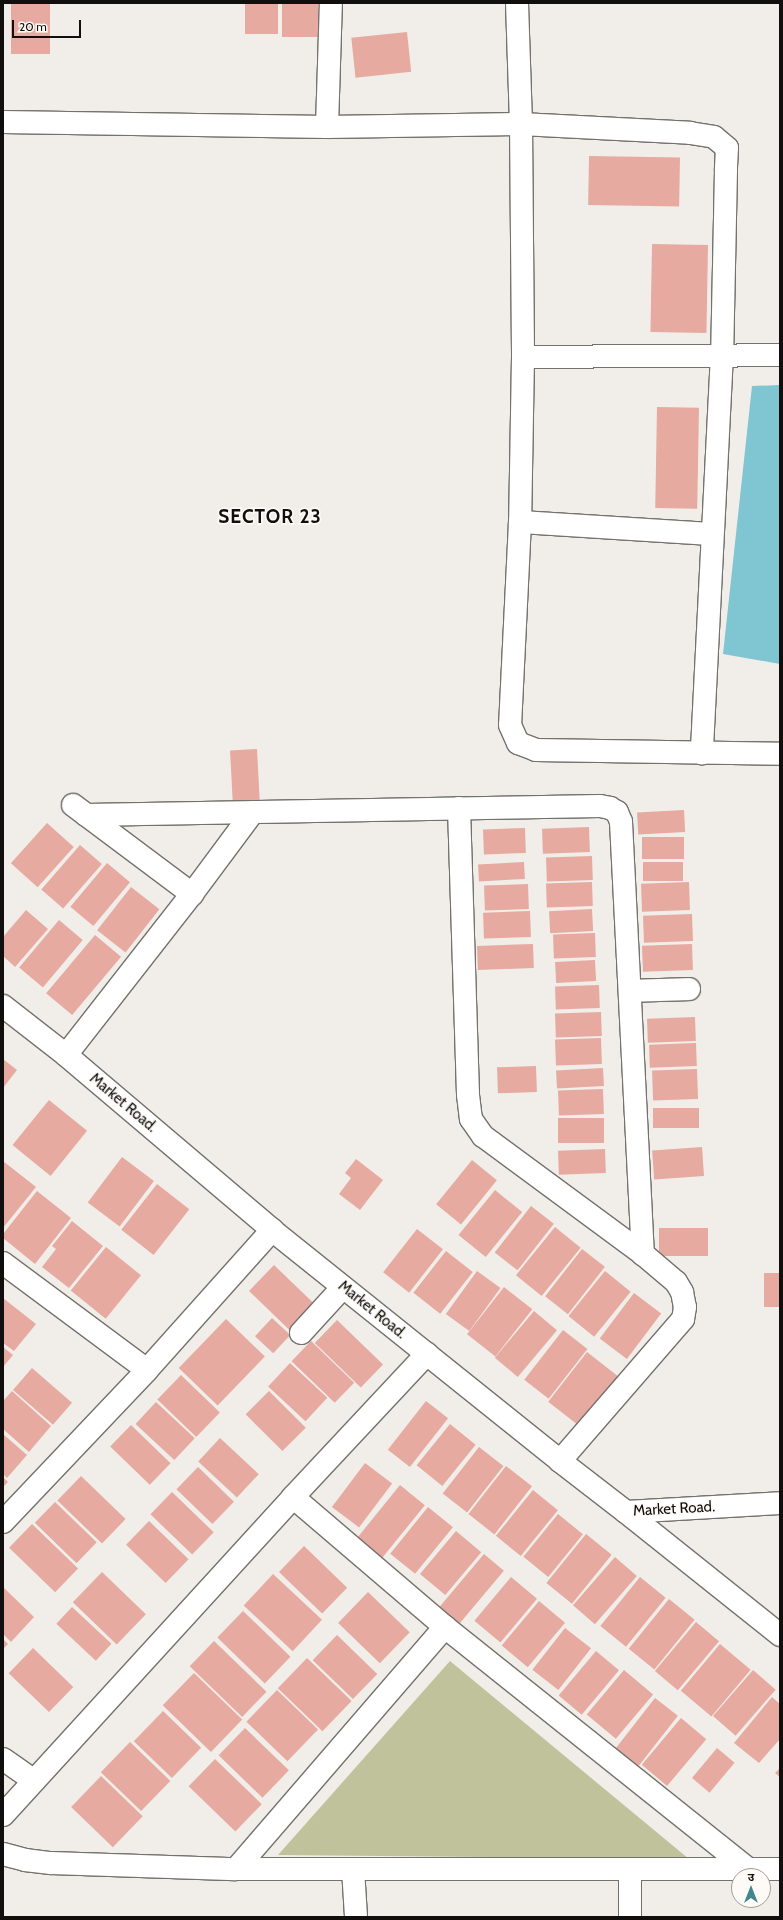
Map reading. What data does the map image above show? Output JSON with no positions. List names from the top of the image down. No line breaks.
{"streets":{"street":["Market Road."]},"districts":["SECTOR 23"],"scale_bar":"20 m","north":"top"}
